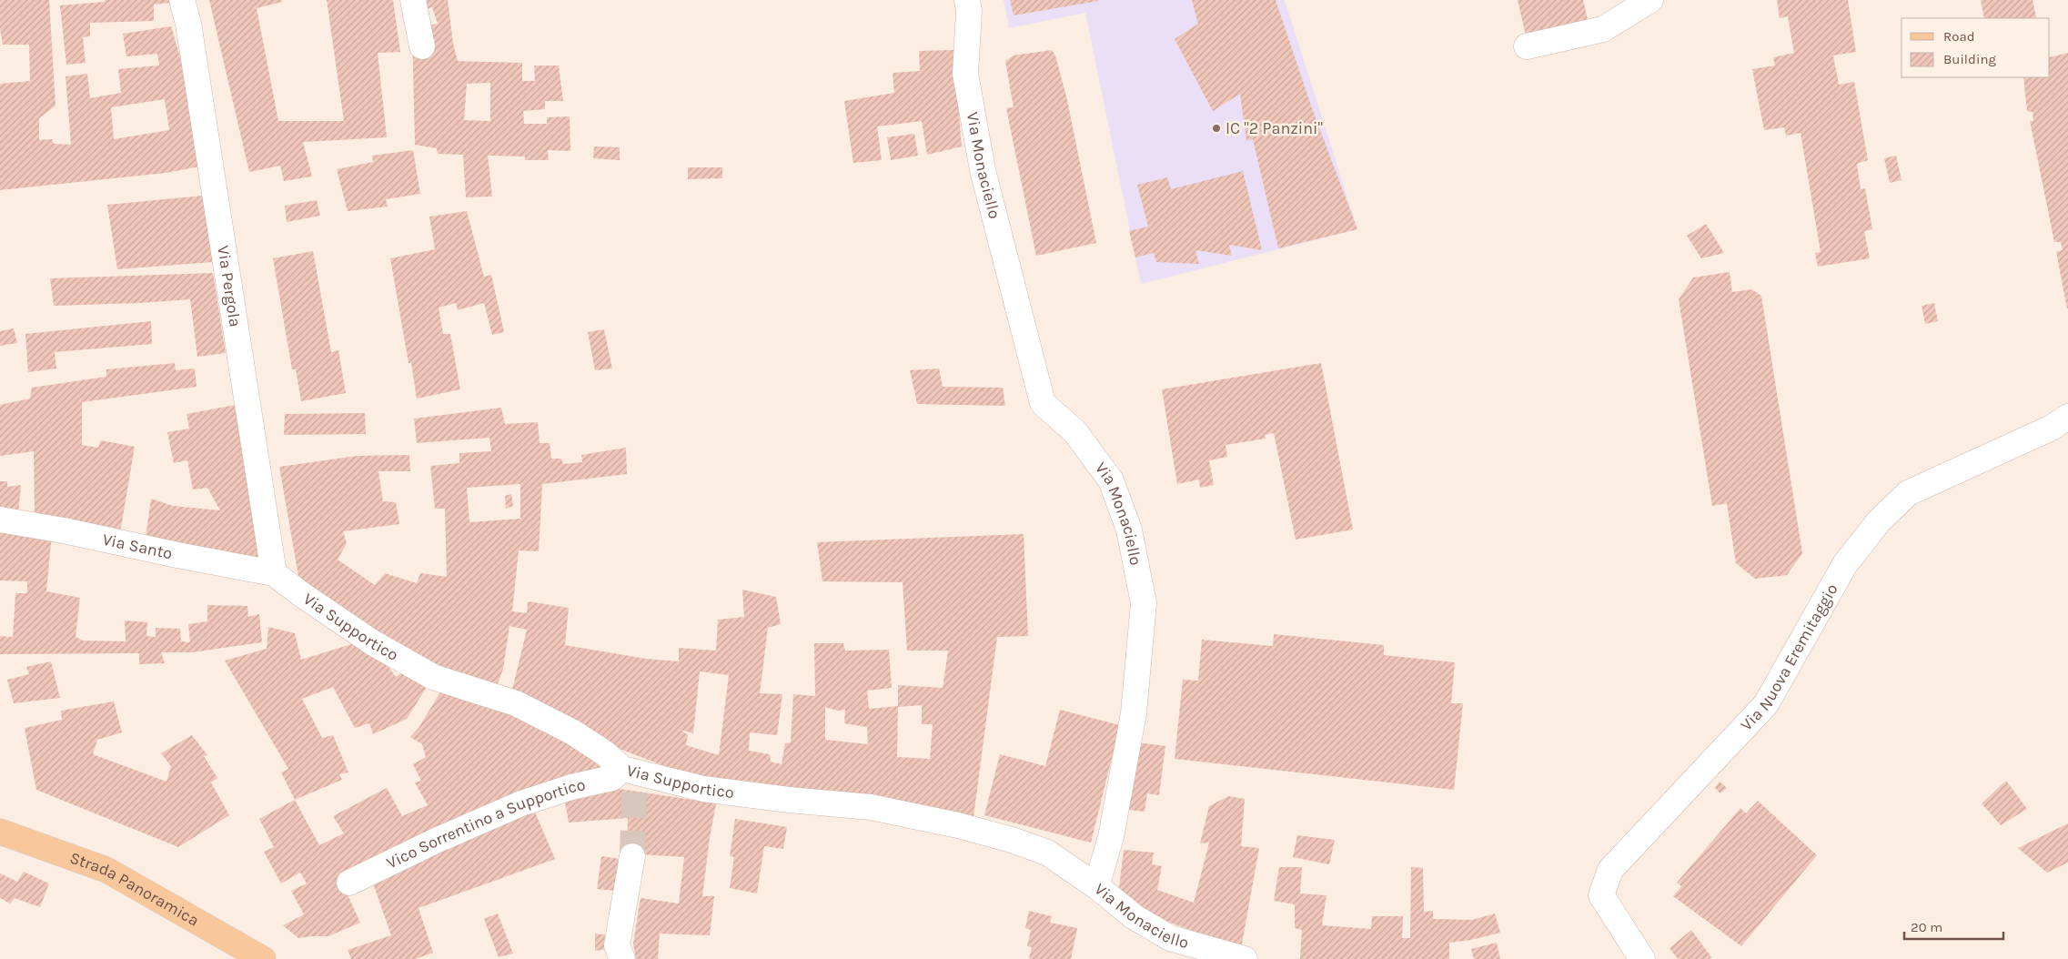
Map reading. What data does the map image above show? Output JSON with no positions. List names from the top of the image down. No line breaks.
{"streets":{"main road":["Strada Panoramica"],"street":["Via Monaciello","Via Pergola","Via Santo","Via Supportico","Via Nuova Eremitaggio","Vico Sorrentino a Supportico"]},"crossings":[["Via Monaciello","Via Supportico"],["Via Pergola","Via Santo"],["Via Pergola","Via Supportico"],["Via Santo","Via Supportico"],["Via Supportico","Vico Sorrentino a Supportico"]],"places":["IC \"2 Panzini\""],"legend":["Road","Building"],"scale_bar":"20 m"}
